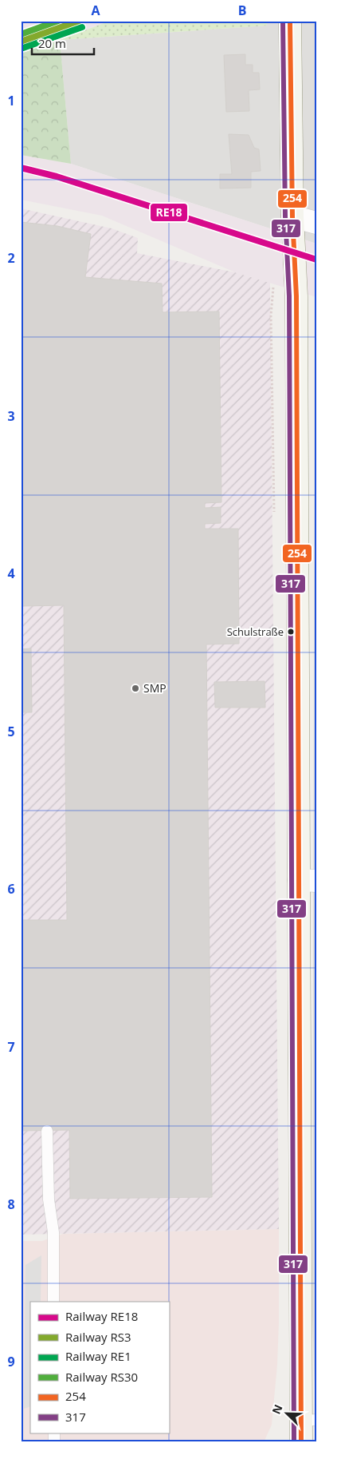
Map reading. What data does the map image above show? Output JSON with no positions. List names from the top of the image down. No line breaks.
{"places":["Schulstraße","SMP"],"lines":["rail line RS3","rail line RS30","transit line 254","transit line 317","rail line RE1","rail line RE18"],"legend":["Railway RE18","Railway RS3","Railway RE1","Railway RS30","254","317"],"scale_bar":"20 m","north":"top left","grid":{"columns":["A","B"],"rows":["1","2","3","4","5","6","7","8","9"]}}
